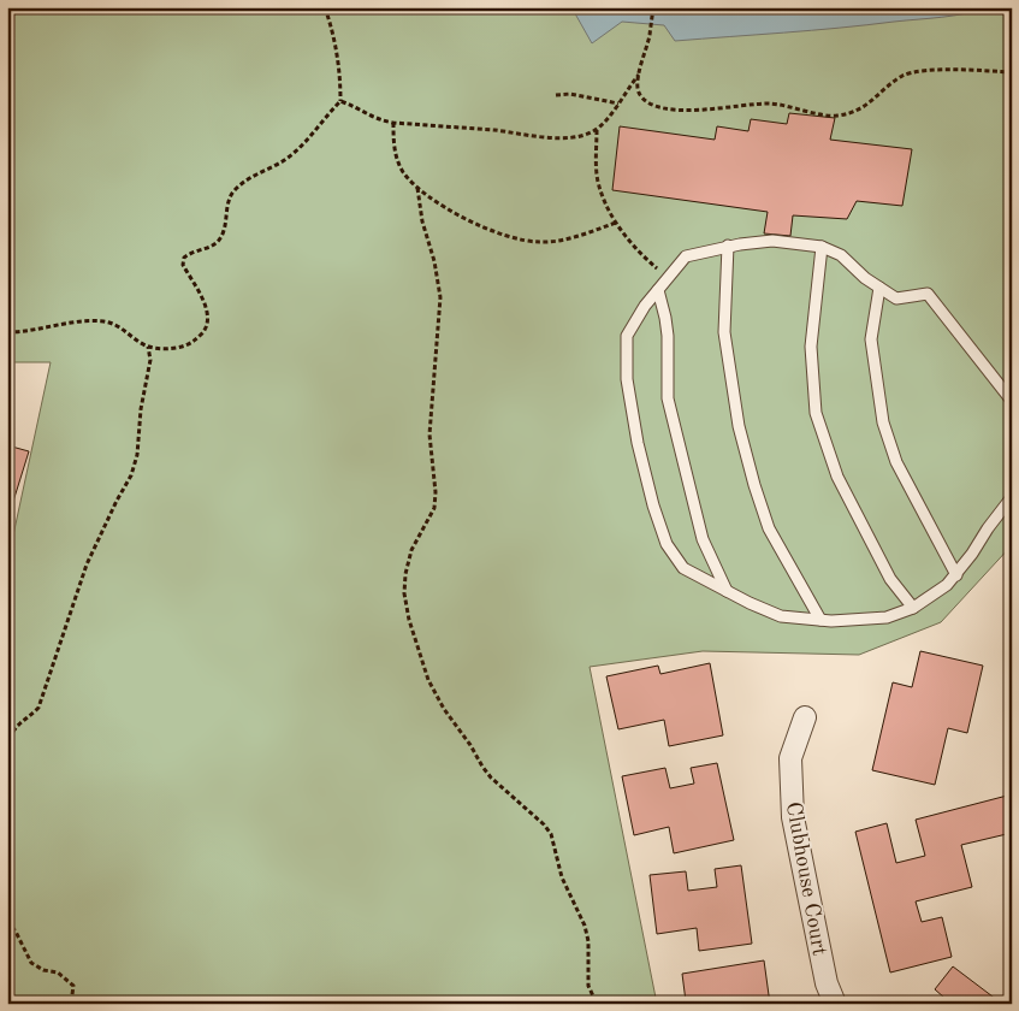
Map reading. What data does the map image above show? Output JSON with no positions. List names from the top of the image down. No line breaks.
{"streets":{"street":["Clubhouse Court"]}}
